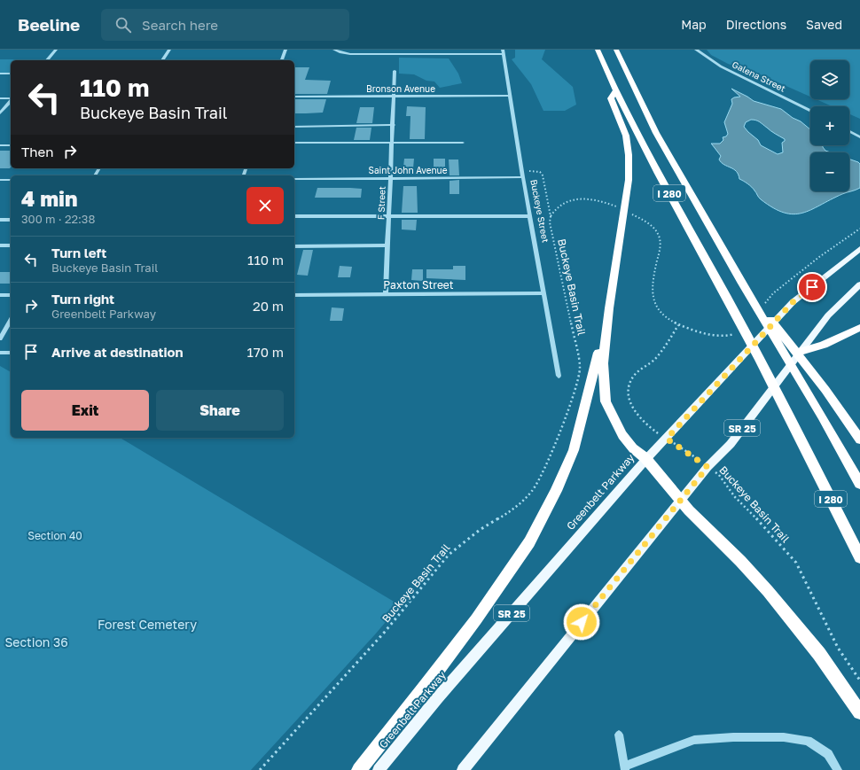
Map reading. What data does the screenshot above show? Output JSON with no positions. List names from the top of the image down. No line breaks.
{"streets":{"highway":["I 280"],"main road":["SR 25","Greenbelt Parkway"],"street":["Galena Street","Bronson Avenue","Saint John Avenue","F Street","Buckeye Street","Paxton Street"],"path":["Buckeye Basin Trail"]},"crossings":[["Bronson Avenue","F Street"],["Bronson Avenue","Buckeye Street"],["Saint John Avenue","F Street"],["Saint John Avenue","Buckeye Street"],["F Street","Paxton Street"],["Buckeye Street","Paxton Street"],["Buckeye Basin Trail","SR 25"],["Buckeye Basin Trail","Greenbelt Parkway"]],"parks":["Section 40","Forest Cemetery","Section 36"],"page":{"header":"Beeline","search":"Search here","nav":["Map","Directions","Saved"],"map_buttons":["+","−"],"turn":["110 m","Buckeye Basin Trail"],"then":"Then","heading":["4 min","300 m · 22:38"],"list":[{"name":"Turn left","note":"Buckeye Basin Trail","value":"110 m"},{"name":"Turn right","note":"Greenbelt Parkway","value":"20 m"},{"name":"Arrive at destination","value":"170 m"}],"buttons":["Exit","Share"]}}
